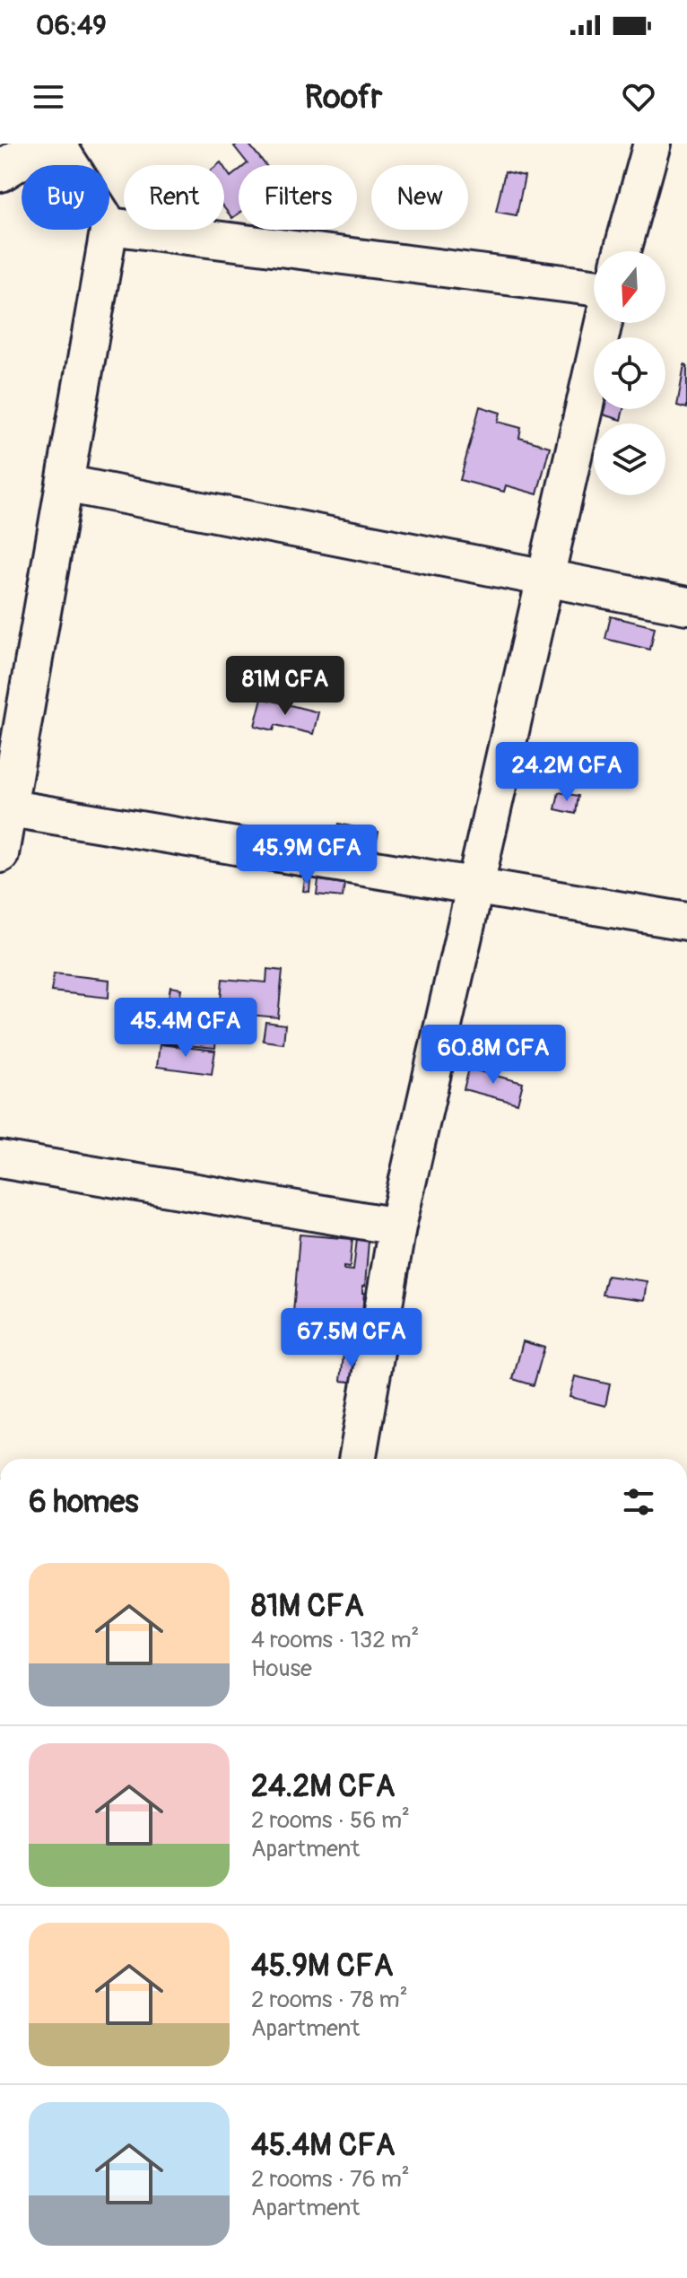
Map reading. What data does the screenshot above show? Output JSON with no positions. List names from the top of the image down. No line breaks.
{"north":"bottom","page":{"status":"06:49","header":"Roofr","chip":["Buy","Rent","Filters","New"],"price":["81M CFA","24.2M CFA","45.9M CFA","45.4M CFA","60.8M CFA","67.5M CFA"],"heading":"6 homes","list":[{"name":"81M CFA","note":"4 rooms · 132 m² · House"},{"name":"24.2M CFA","note":"2 rooms · 56 m² · Apartment"},{"name":"45.9M CFA","note":"2 rooms · 78 m² · Apartment"},{"name":"45.4M CFA","note":"2 rooms · 76 m² · Apartment"}]}}
